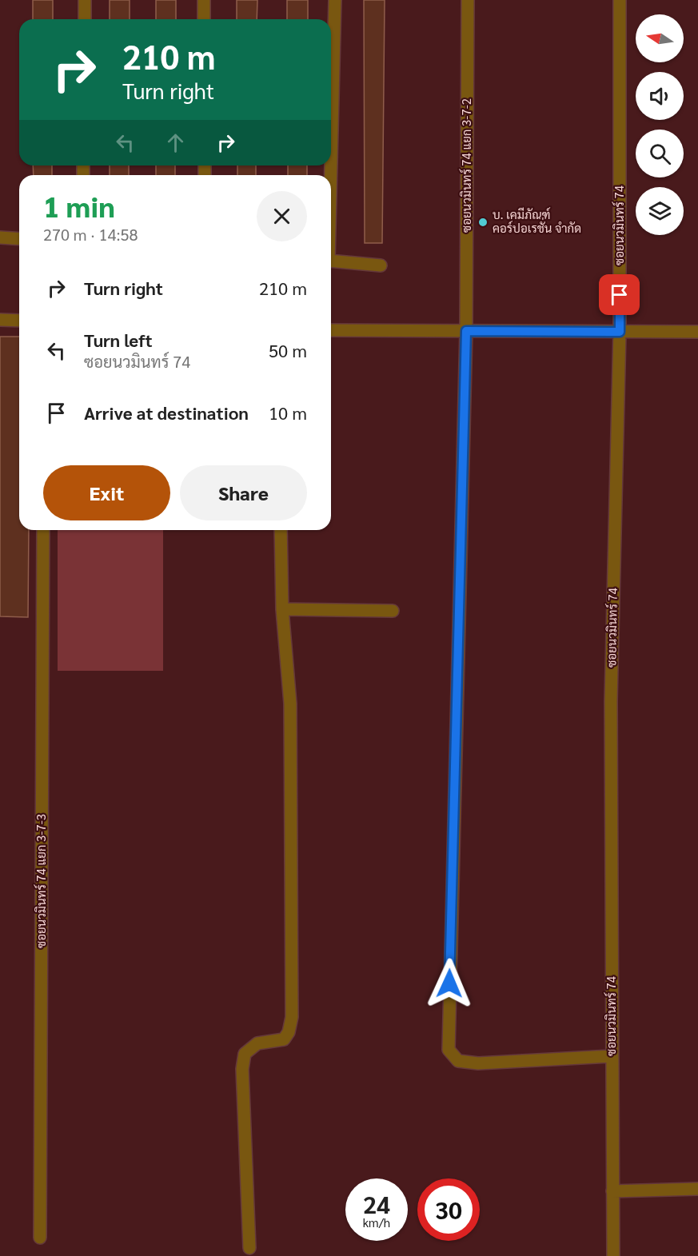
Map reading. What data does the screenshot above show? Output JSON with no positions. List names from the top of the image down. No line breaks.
{"streets":{"street":["ซอยนวมินทร์ 74 แยก 3-7-2","ซอยนวมินทร์ 74","ซอยนวมินทร์ 74 แยก 3-7-3"]},"crossings":[["ซอยนวมินทร์ 74 แยก 3-7-2","ซอยนวมินทร์ 74"]],"places":["บ. เคมีภัณฑ์ คอร์ปอเรชั่น จำกัด"],"north":"left","page":{"turn":["210 m","Turn right"],"heading":["1 min","270 m · 14:58"],"list":[{"name":"Turn right","value":"210 m"},{"name":"Turn left","note":"ซอยนวมินทร์ 74","value":"50 m"},{"name":"Arrive at destination","value":"10 m"}],"buttons":["Exit","Share"],"speed":"24 km/h","limit":"30"}}
